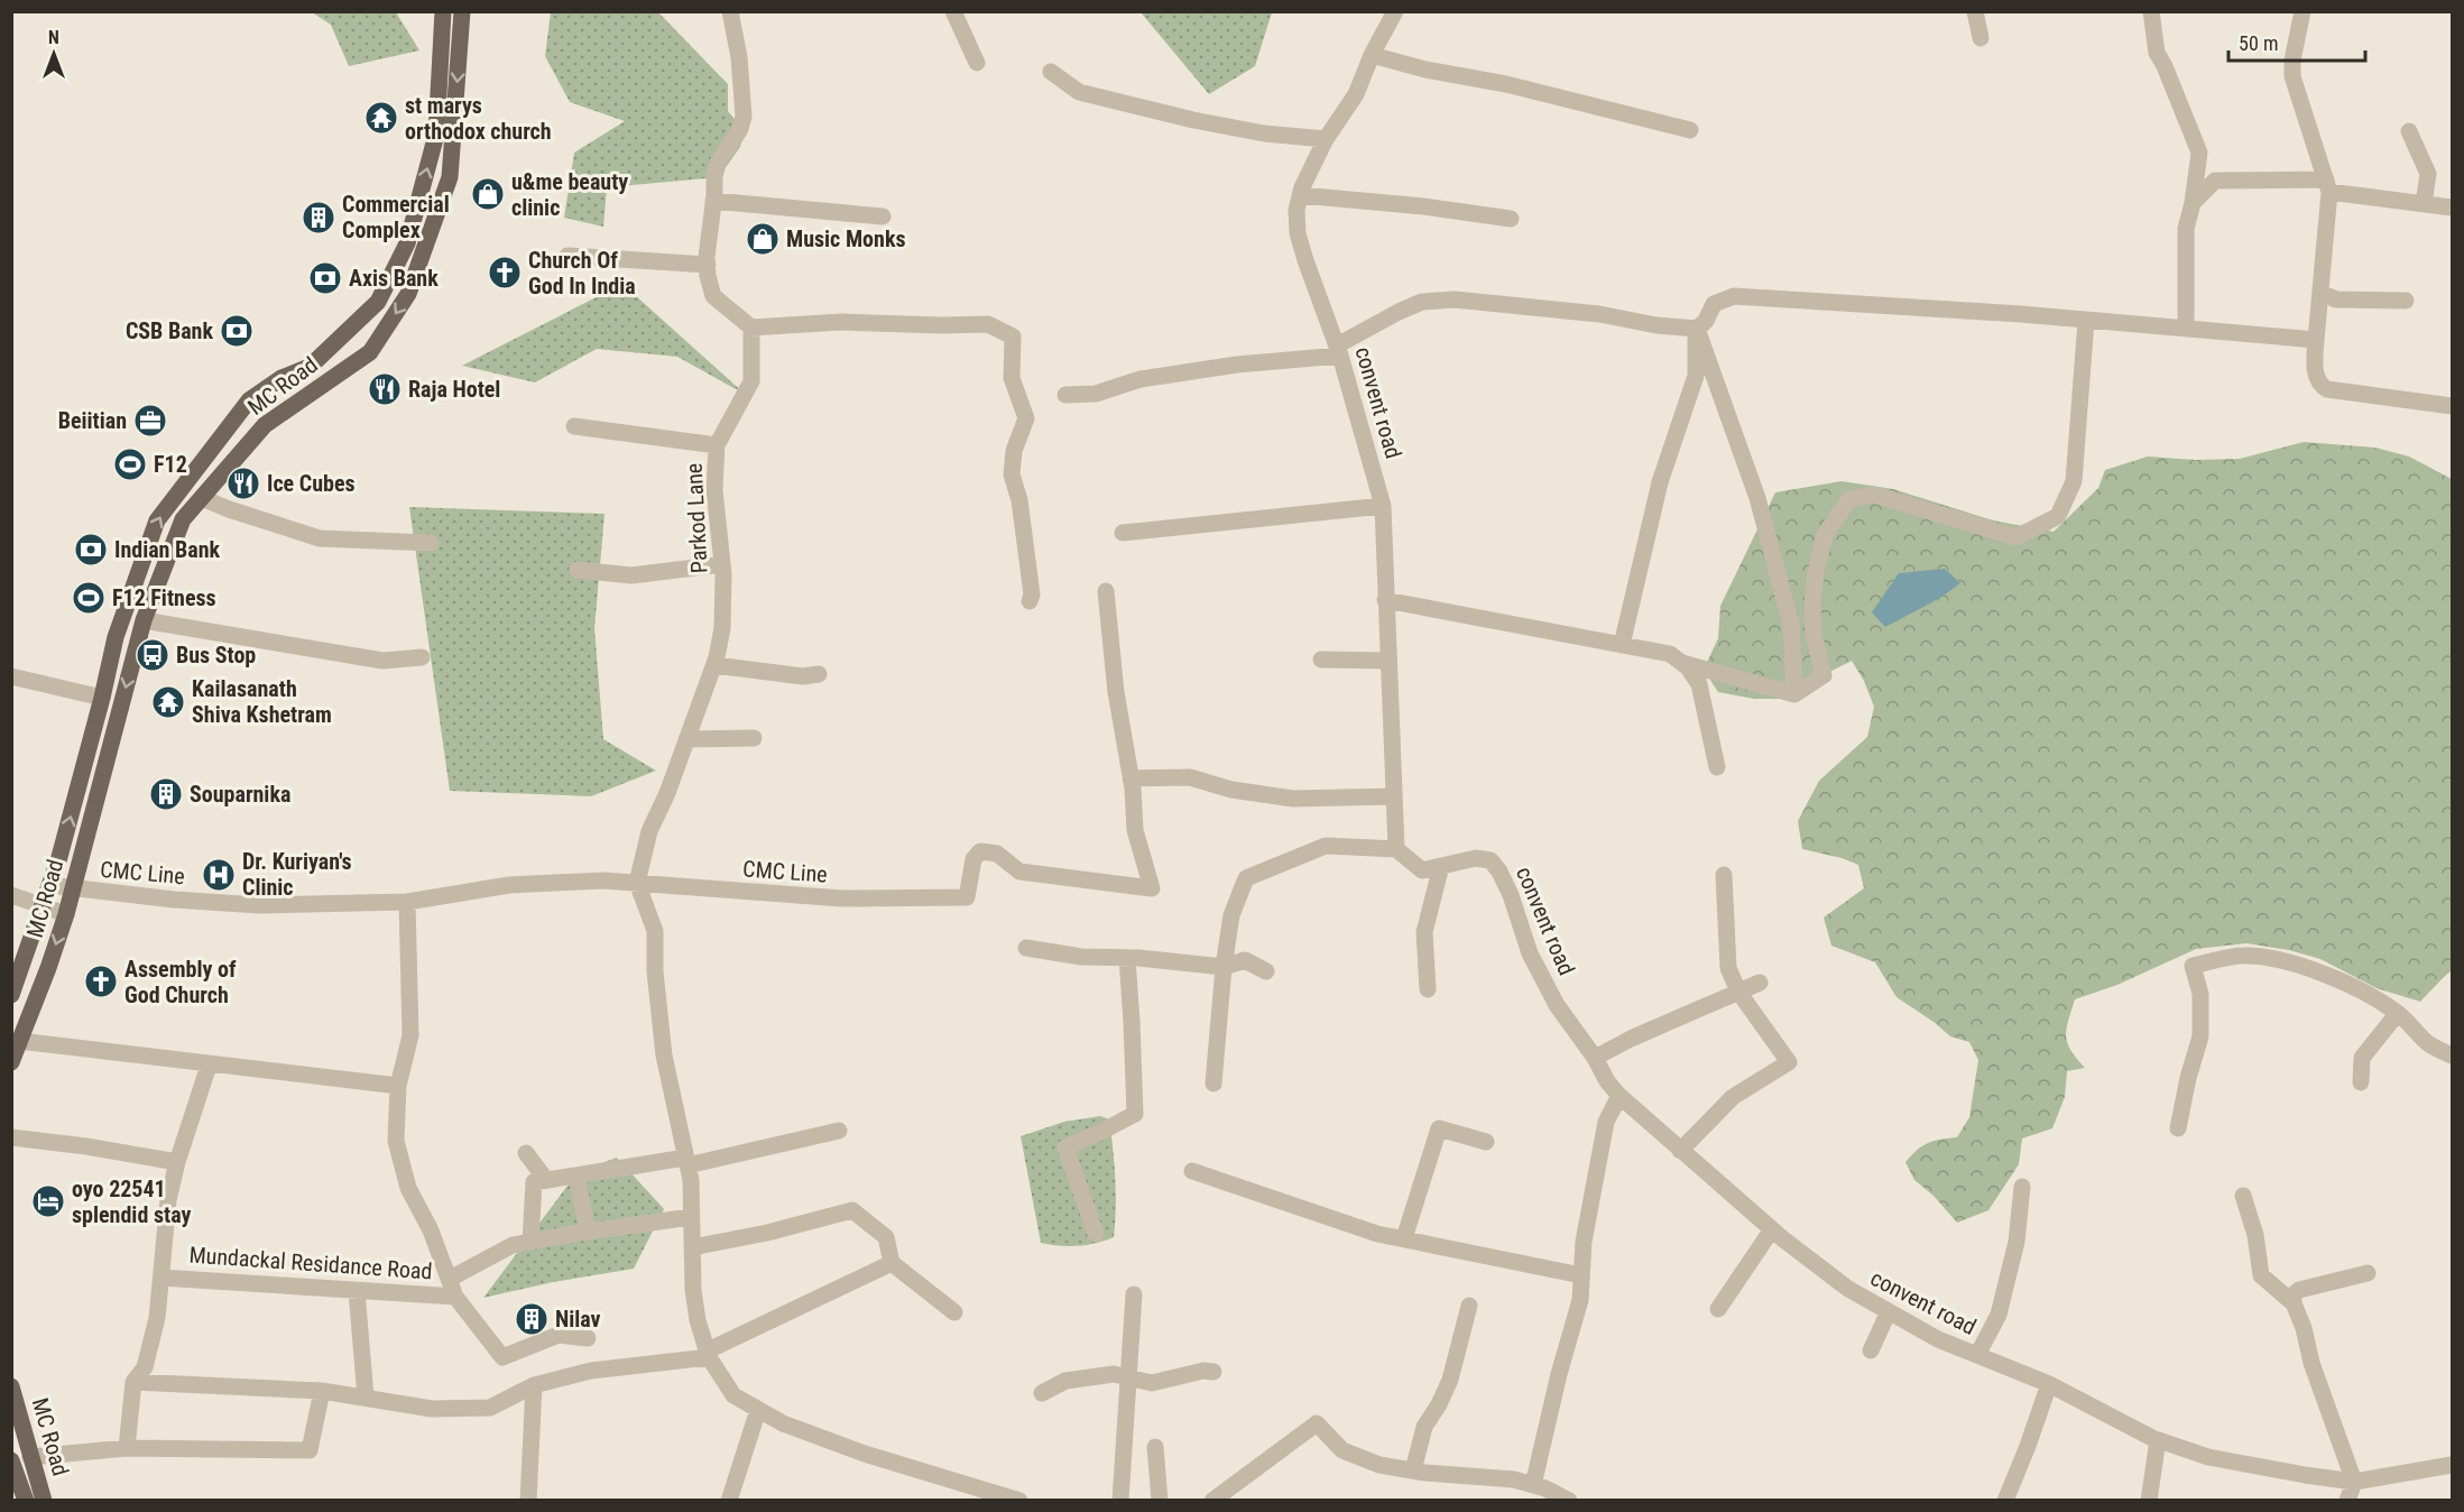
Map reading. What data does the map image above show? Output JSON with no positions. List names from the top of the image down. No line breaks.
{"streets":{"main road":["MC Road"],"street":["convent road","Parkod Lane","CMC Line","Mundackal Residance Road"]},"crossings":[["MC Road","CMC Line"],["Parkod Lane","CMC Line"]],"places":{"temple":["st marys orthodox church","Kailasanath Shiva Kshetram"],"shop":["u&me beauty clinic","Music Monks"],"building":["Commercial Complex","Souparnika","Nilav"],"church":["Church Of God In India","Assembly of God Church"],"bank":["Axis Bank","CSB Bank","Indian Bank"],"restaurant":["Raja Hotel","Ice Cubes"],"office":["Beiitian"],"sports":["F12","F12 Fitness"],"bus stop":["Bus Stop"],"hospital":["Dr. Kuriyan's Clinic"],"hotel":["oyo 22541 splendid stay"]},"scale_bar":"50 m","north":"top"}
